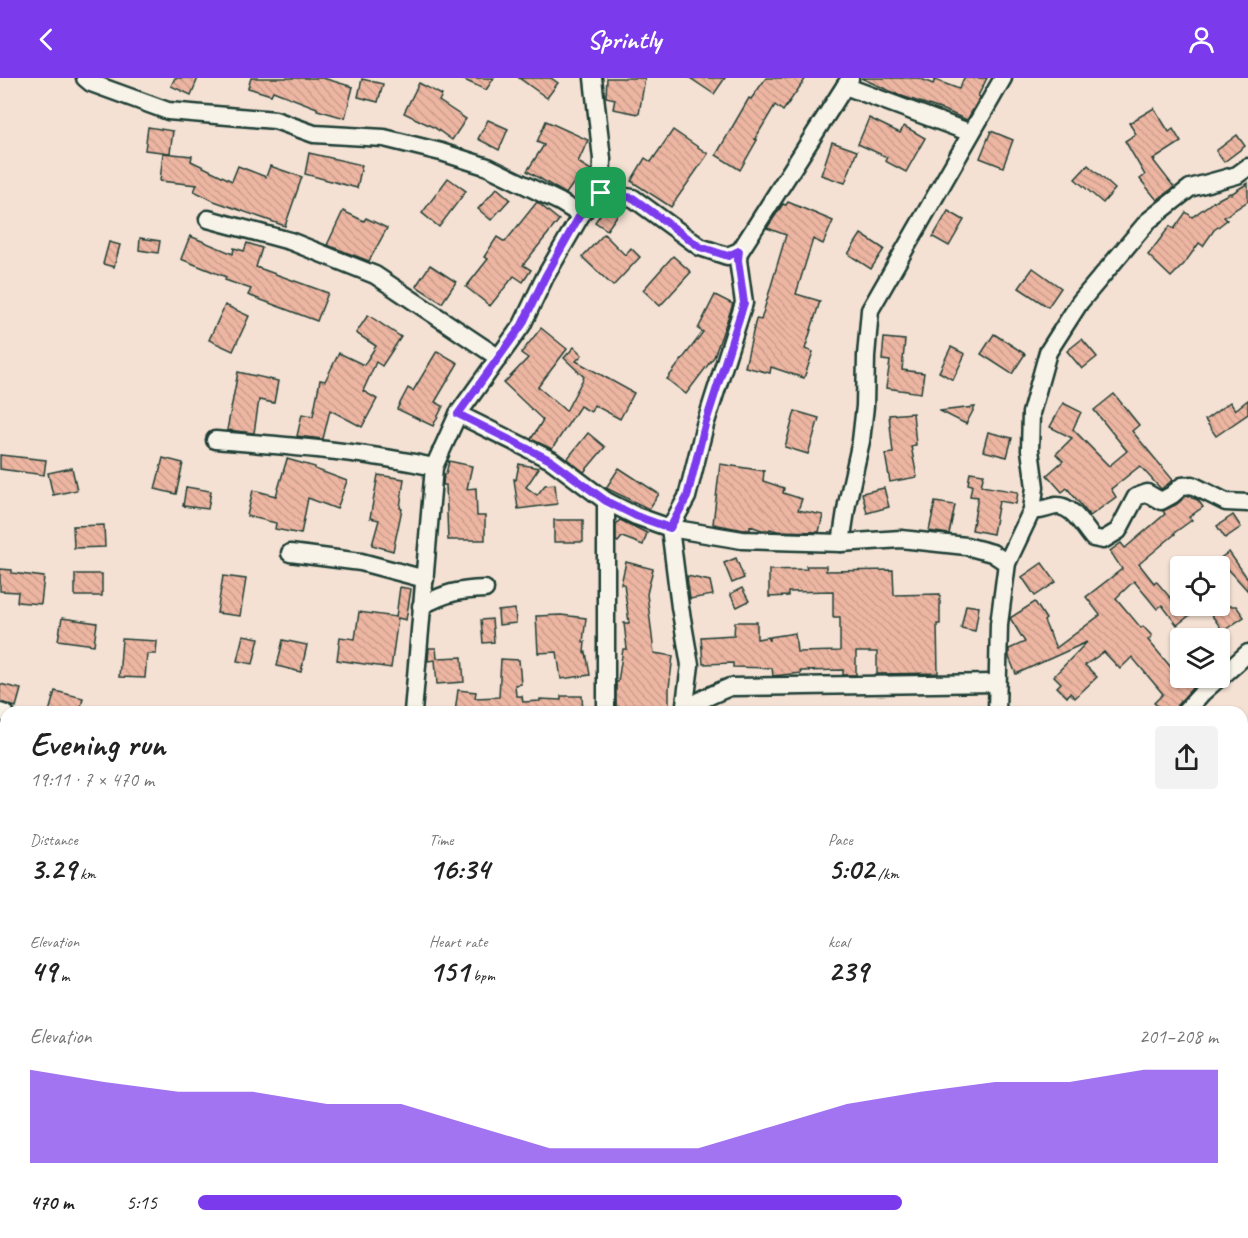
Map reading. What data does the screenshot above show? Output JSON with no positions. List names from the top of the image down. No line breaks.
{"page":{"header":"Sprintly","heading":["Evening run","19:11 · 7 × 470 m"],"stats":[["Distance","3.29 km"],["Time","16:34"],["Pace","5:02 /km"],["Elevation","49 m"],["Heart rate","151 bpm"],["kcal","239"]],"chart":["Elevation","201–208 m"],"list":[{"name":"470 m","note":"5:15"}]}}
